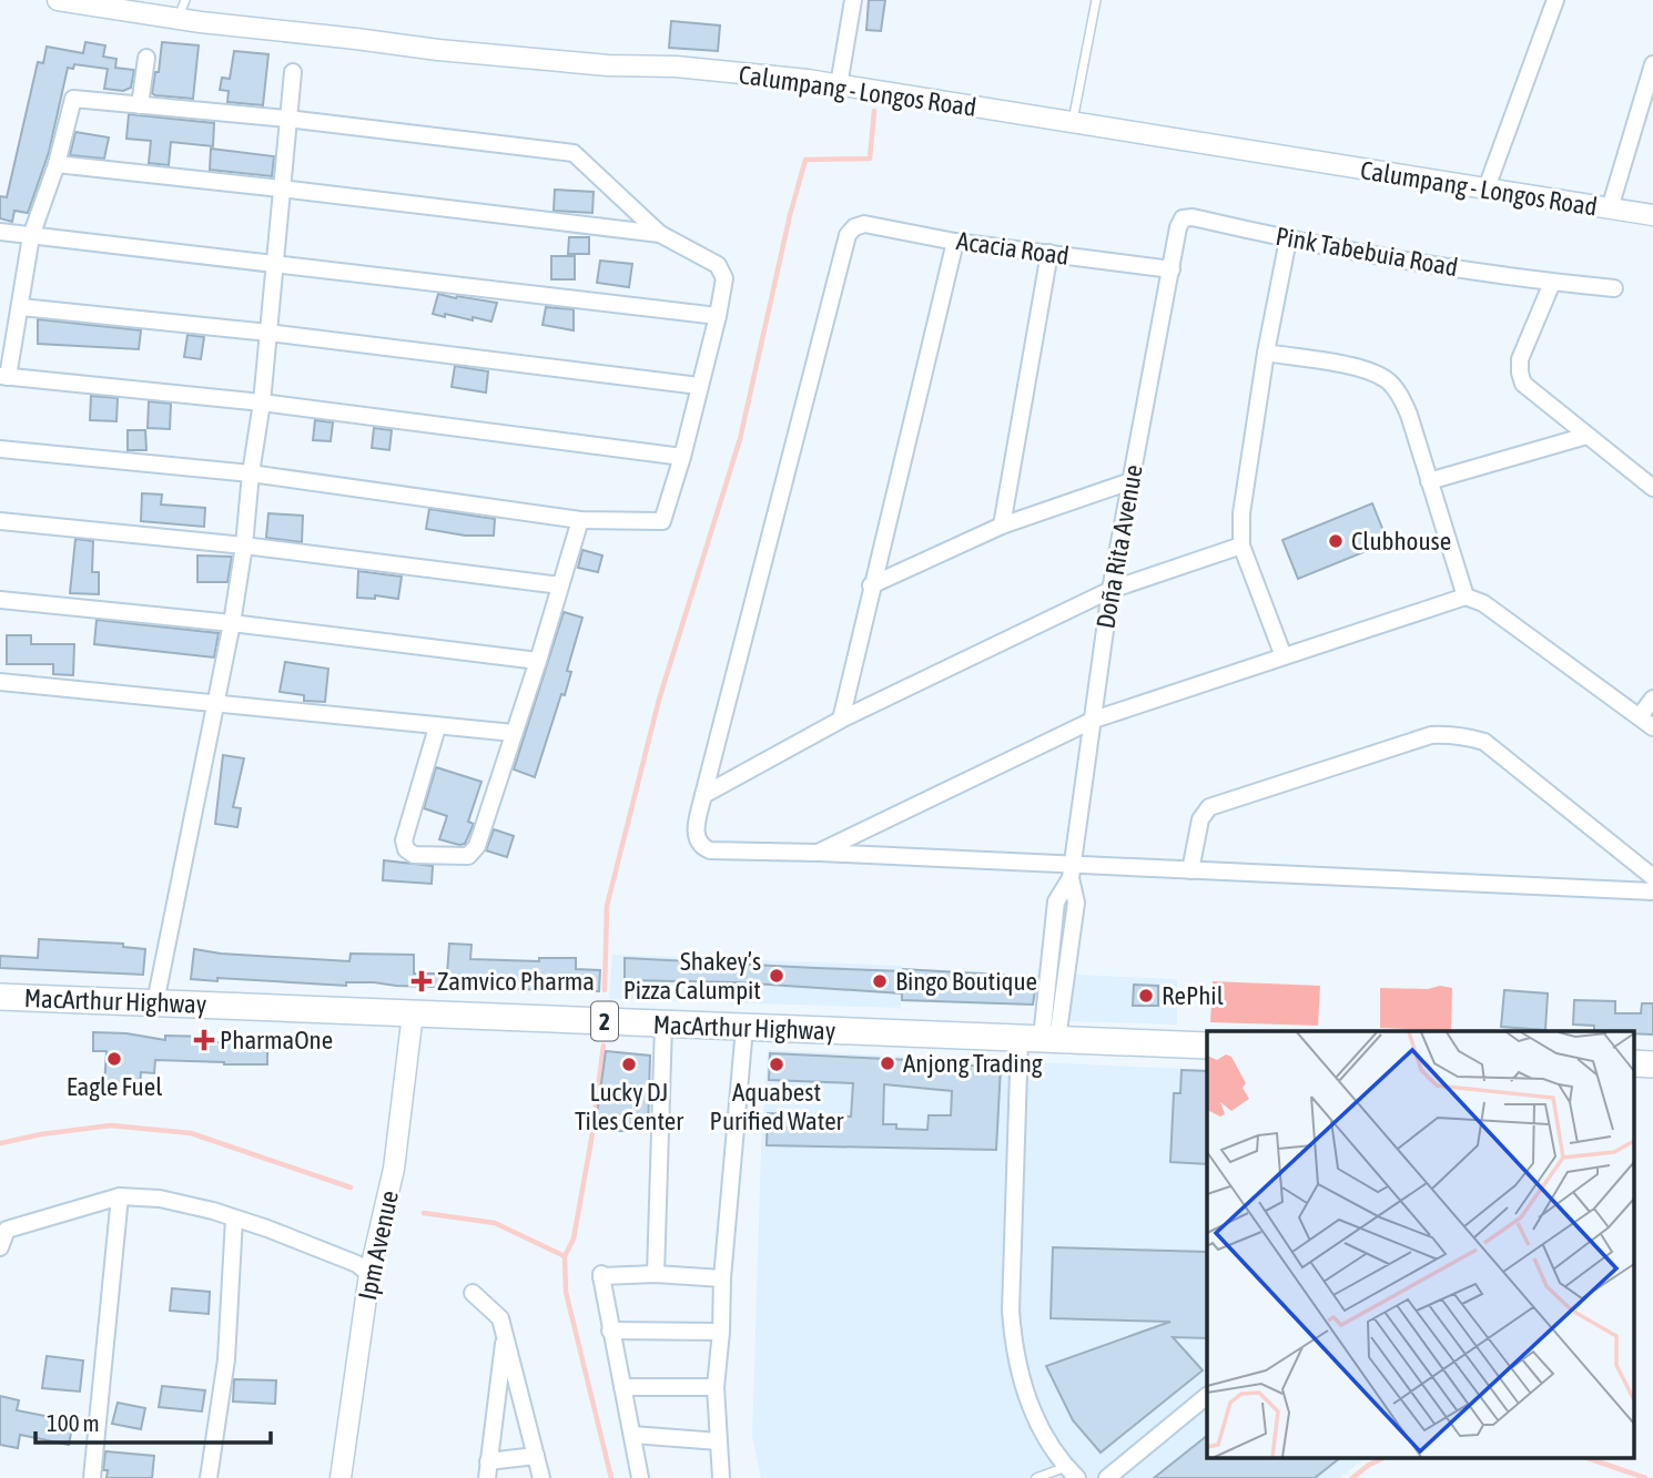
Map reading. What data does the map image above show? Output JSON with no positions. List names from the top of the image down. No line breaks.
{"streets":{"highway":["MacArthur Highway","2"],"street":["Calumpang - Longos Road","Acacia Road","Pink Tabebuia Road","Doña Rita Avenue","Ipm Avenue"]},"crossings":[["Acacia Road","Doña Rita Avenue"],["Pink Tabebuia Road","Doña Rita Avenue"],["Doña Rita Avenue","MacArthur Highway"],["MacArthur Highway","Ipm Avenue"]],"places":{"other":["Clubhouse","Shakey’s Pizza Calumpit","Bingo Boutique","RePhil","Eagle Fuel","Anjong Trading","Lucky DJ Tiles Center","Aquabest Purified Water"],"health":["Zamvico Pharma","PharmaOne"]},"scale_bar":"100 m"}
